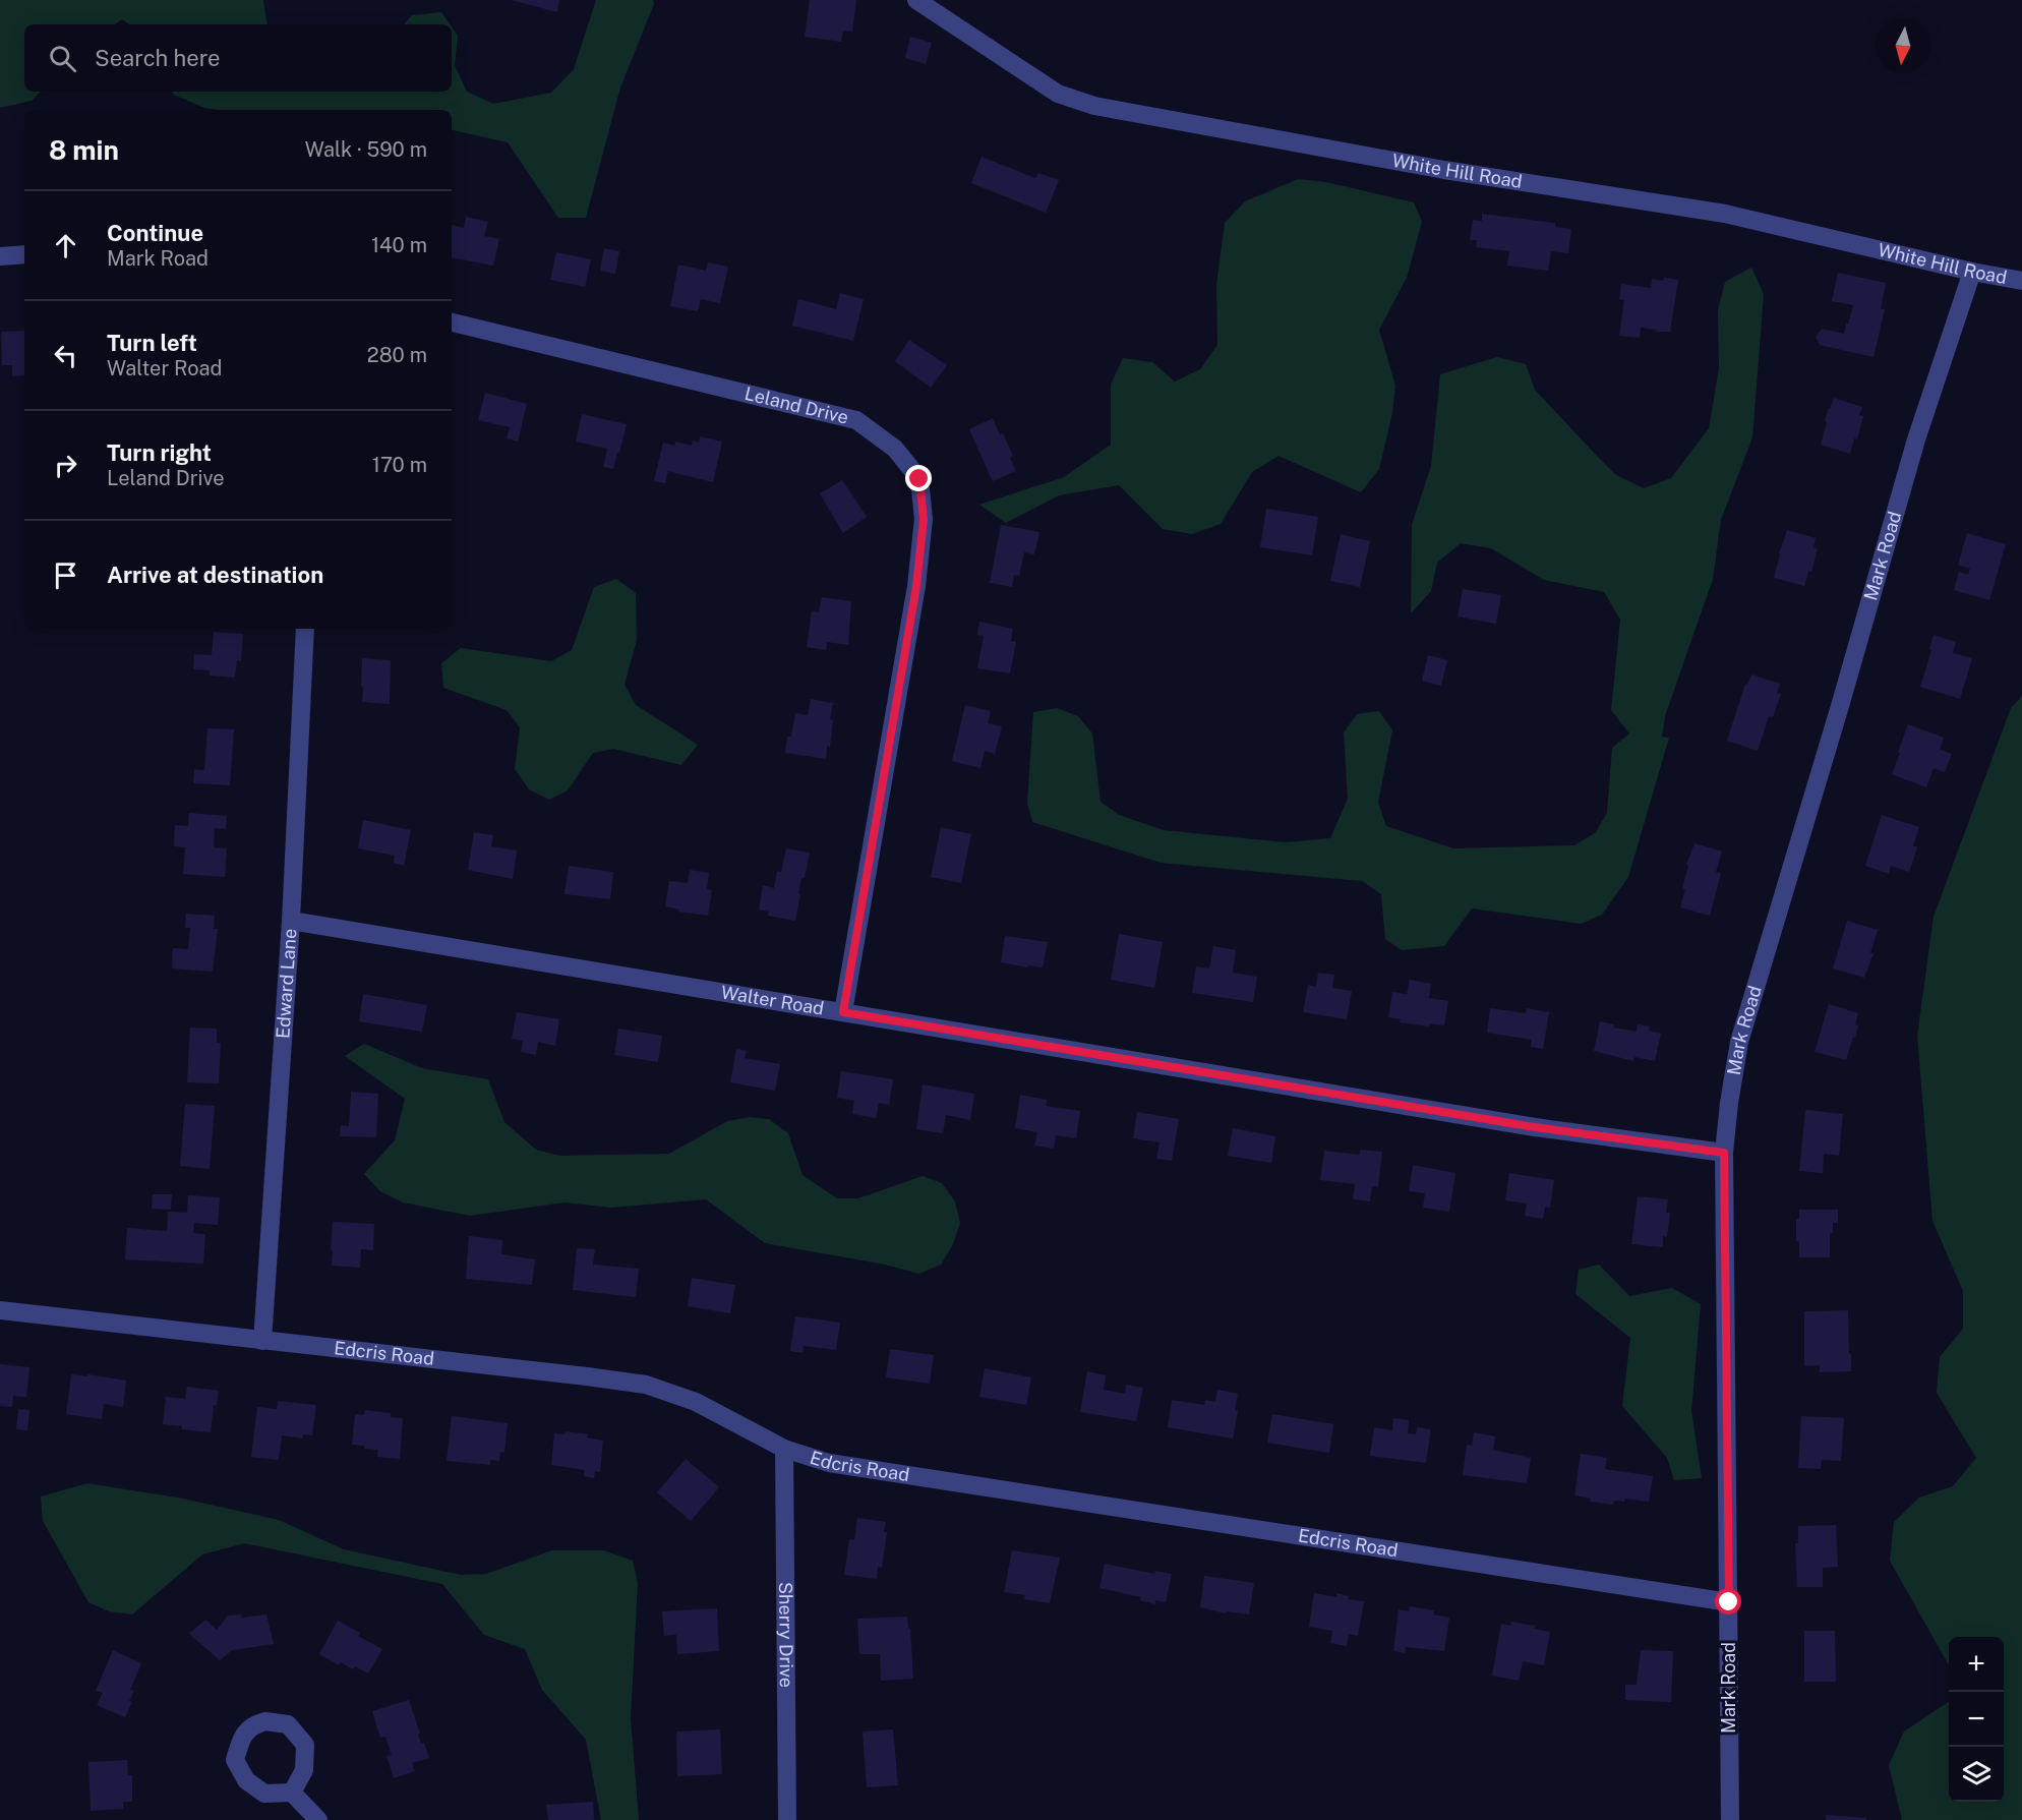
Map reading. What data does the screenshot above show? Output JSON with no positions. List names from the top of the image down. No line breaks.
{"streets":{"street":["White Hill Road","Leland Drive","Mark Road","Edward Lane","Walter Road","Edcris Road","Sherry Drive"]},"crossings":[["White Hill Road","Mark Road"],["Leland Drive","Walter Road"],["Mark Road","Walter Road"],["Mark Road","Edcris Road"],["Edward Lane","Walter Road"],["Edward Lane","Edcris Road"],["Edcris Road","Sherry Drive"]],"north":"bottom","page":{"search":"Search here","heading":["8 min","Walk · 590 m"],"list":[["Continue","Mark Road","140 m"],["Turn left","Walter Road","280 m"],["Turn right","Leland Drive","170 m"],"Arrive at destination"],"map_buttons":["+","−"]}}
